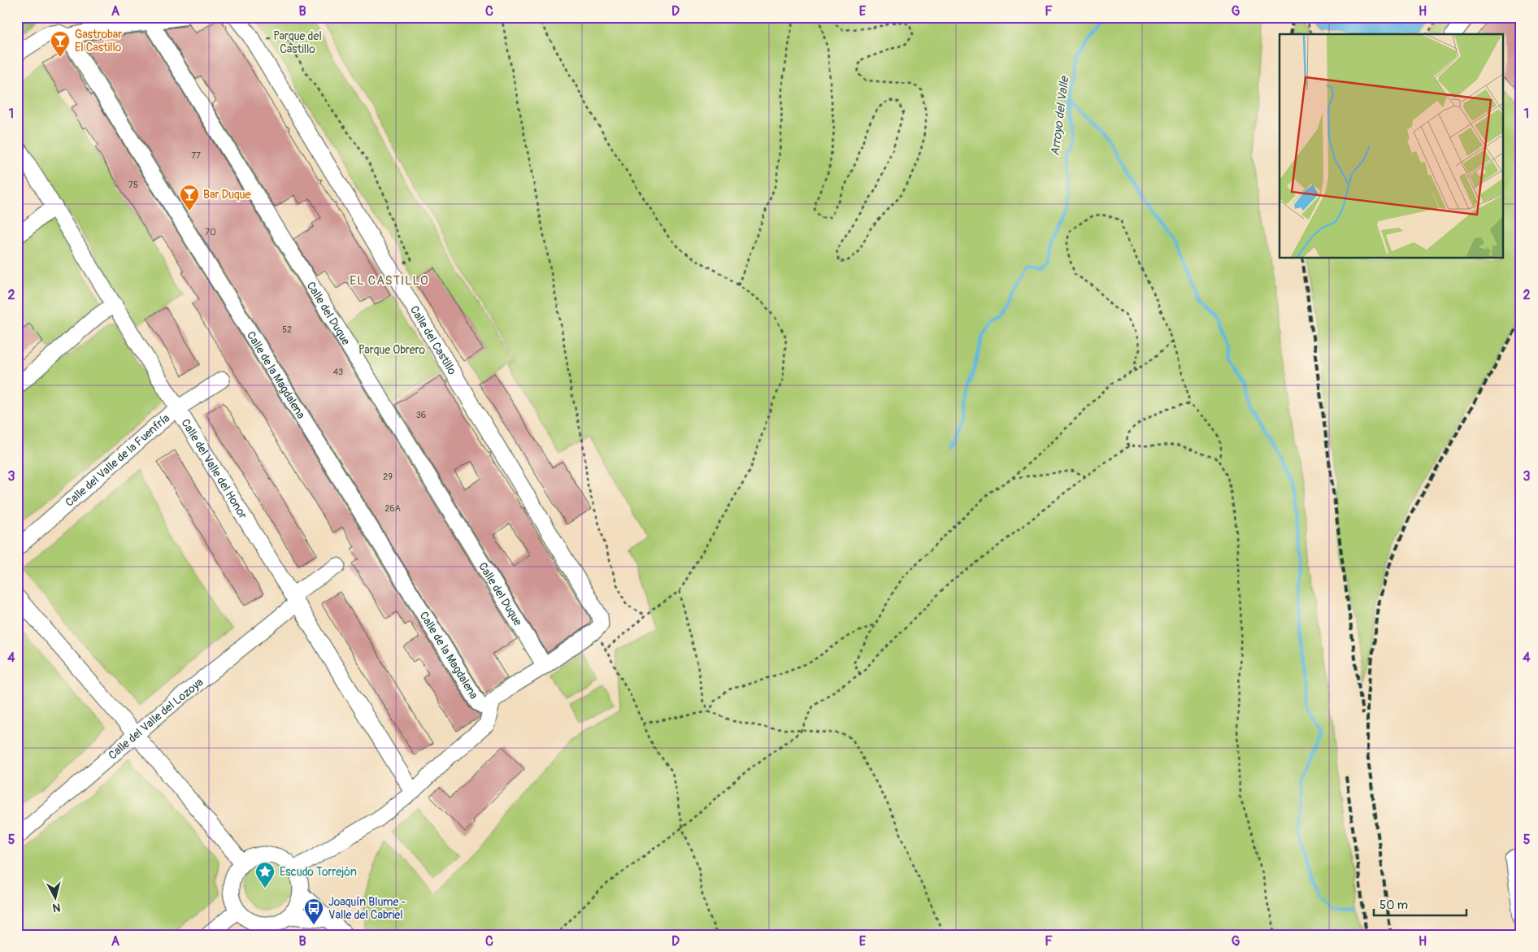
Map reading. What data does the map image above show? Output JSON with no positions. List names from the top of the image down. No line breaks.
{"streets":{"street":["Calle del Duque","Calle del Castillo","Calle de la Magdalena","Calle del Valle de la Fuenfría","Calle del Valle del Honor","Calle del Valle del Lozoya"]},"crossings":[["Calle del Valle de la Fuenfría","Calle del Valle del Honor"],["Calle del Valle del Honor","Calle del Valle del Lozoya"]],"districts":["EL CASTILLO"],"water":["Arroyo del Valle"],"parks":["Parque del Castillo","Parque Obrero"],"places":{"bar":["Gastrobar El Castillo","Bar Duque"],"place":["Escudo Torrejón"],"bus stop":["Joaquín Blume - Valle del Cabriel"]},"house_numbers":["77","75","70","52","43","36","29","26A"],"scale_bar":"50 m","north":"bottom","grid":{"columns":["A","B","C","D","E","F","G","H"],"rows":["1","2","3","4","5"]}}
